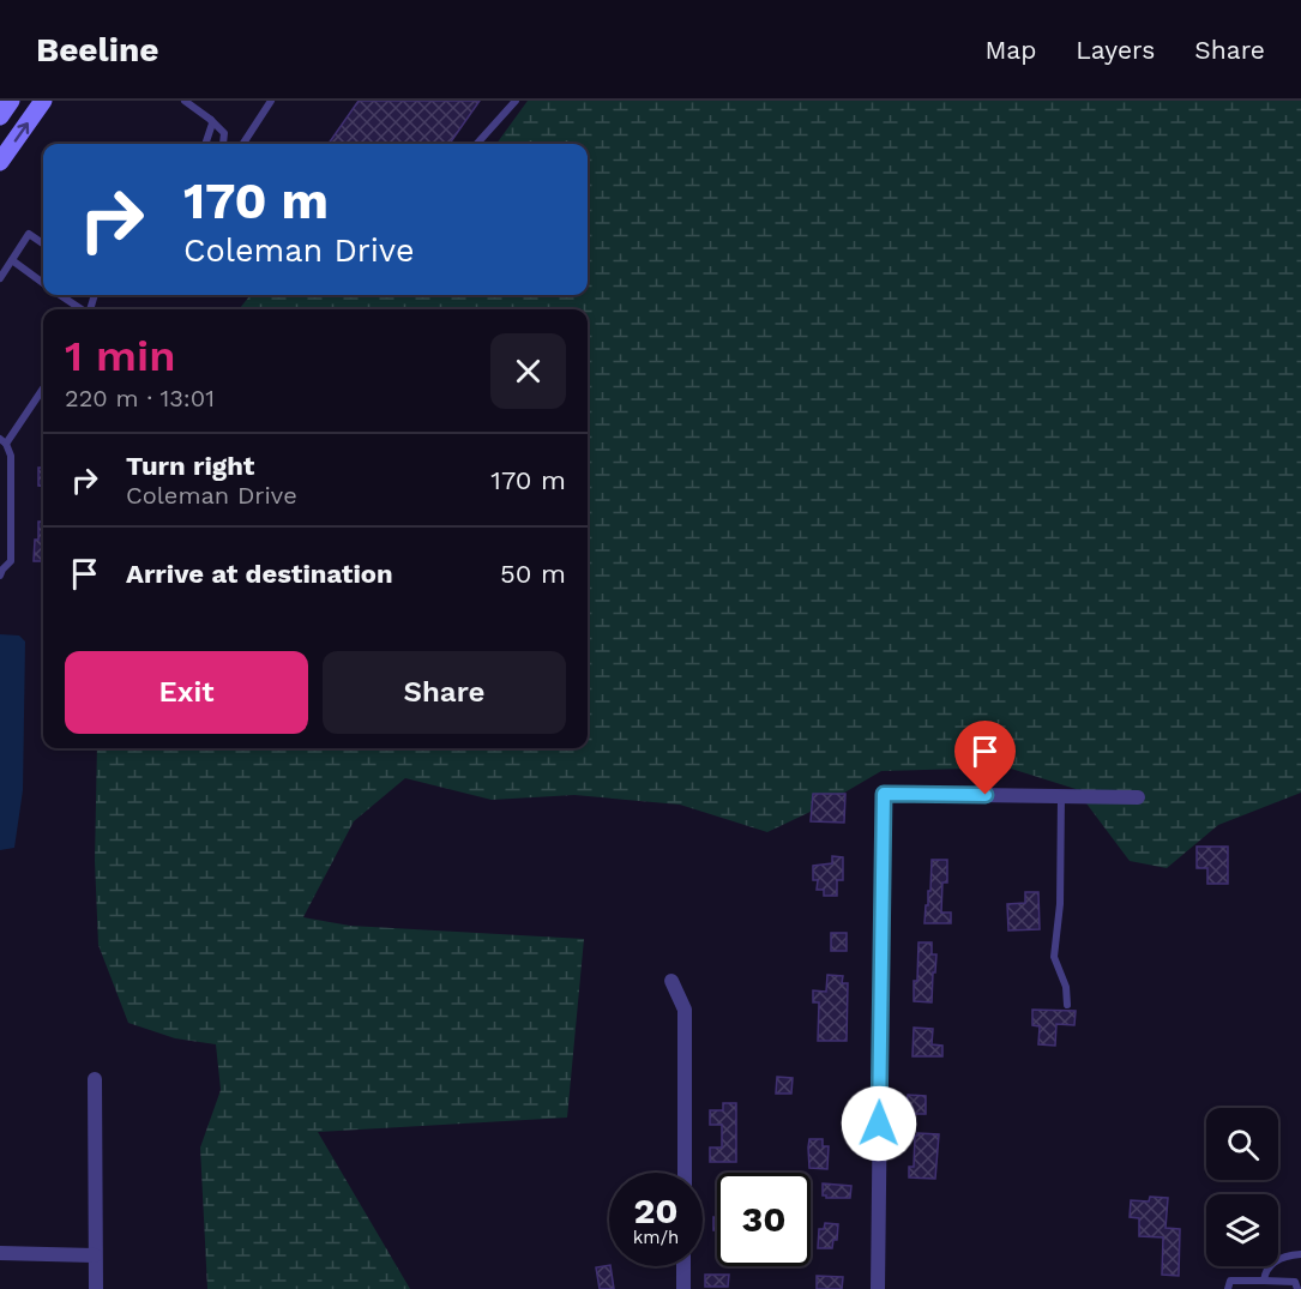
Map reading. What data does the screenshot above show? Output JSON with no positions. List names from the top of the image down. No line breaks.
{"page":{"header":"Beeline","nav":["Map","Layers","Share"],"turn":["170 m","Coleman Drive"],"heading":["1 min","220 m · 13:01"],"list":[{"name":"Turn right","note":"Coleman Drive","value":"170 m"},{"name":"Arrive at destination","value":"50 m"}],"buttons":["Exit","Share"],"speed":"20 km/h","limit":"30"}}
